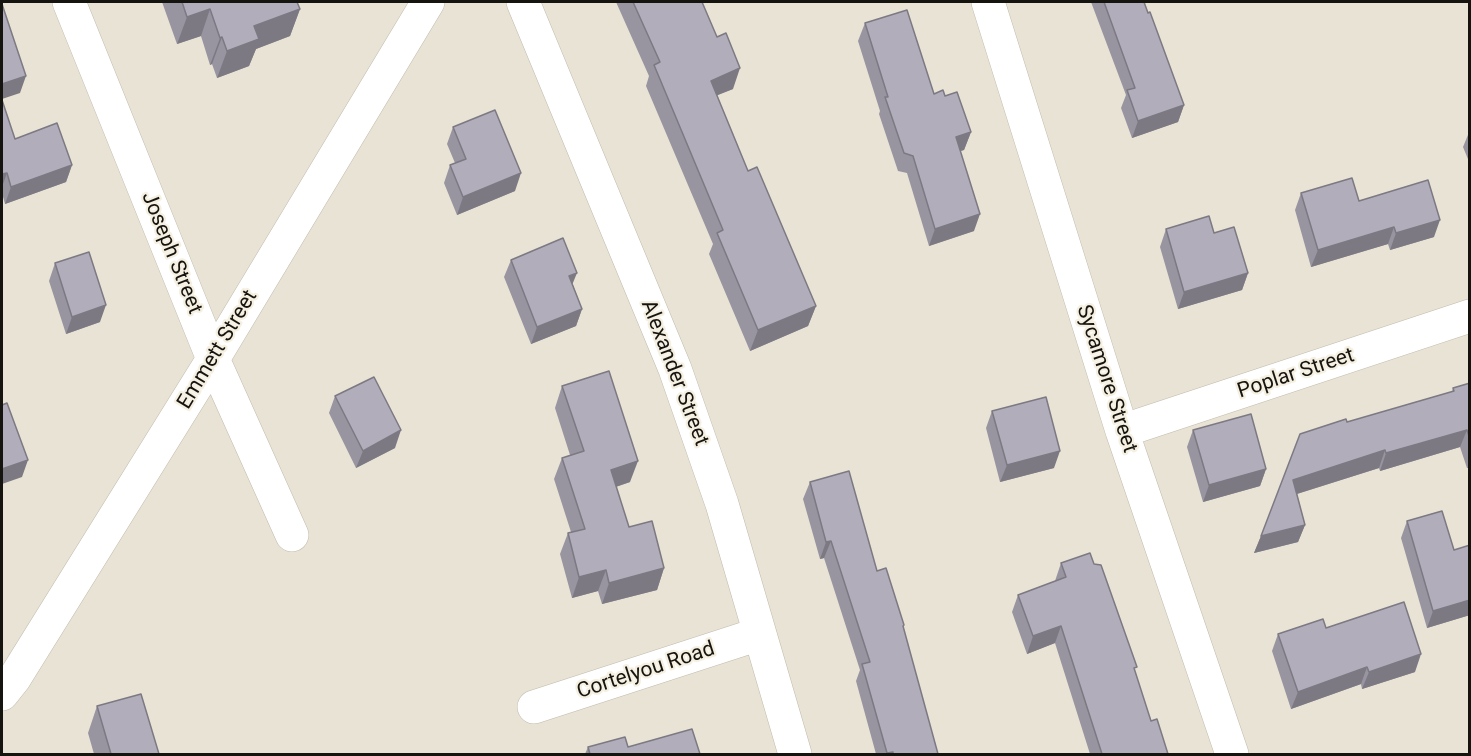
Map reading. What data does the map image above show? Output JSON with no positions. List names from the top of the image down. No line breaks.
{"streets":{"street":["Joseph Street","Emmett Street","Alexander Street","Poplar Street","Sycamore Street","Cortelyou Road"]},"crossings":[["Joseph Street","Emmett Street"],["Alexander Street","Cortelyou Road"],["Poplar Street","Sycamore Street"]]}
